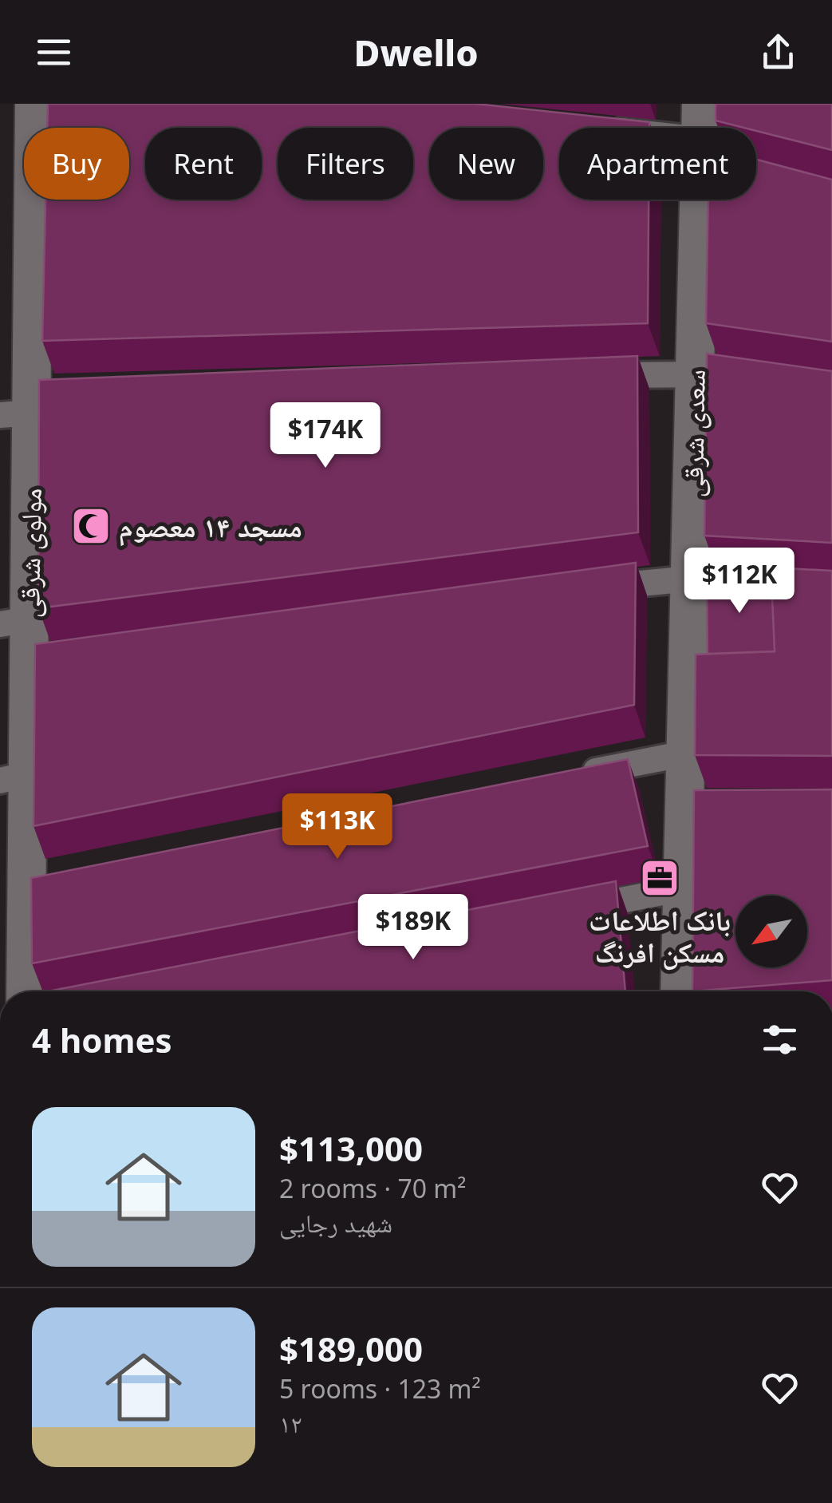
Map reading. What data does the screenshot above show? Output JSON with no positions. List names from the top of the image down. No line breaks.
{"streets":{"main road":["سعدی شرقی","مولوی شرقی"]},"places":{"mosque":["مسجد ۱۴ معصوم"],"office":["بانک اطلاعات مسکن افرنگ"]},"north":"bottom left","page":{"header":"Dwello","chip":["Buy","Rent","Filters","New","Apartment"],"price":["$174K","$112K","$113K","$189K"],"heading":"4 homes","list":[{"name":"$113,000","note":"2 rooms · 70 m² · شهید رجایی"},{"name":"$189,000","note":"5 rooms · 123 m² · ۱۲"}]}}
